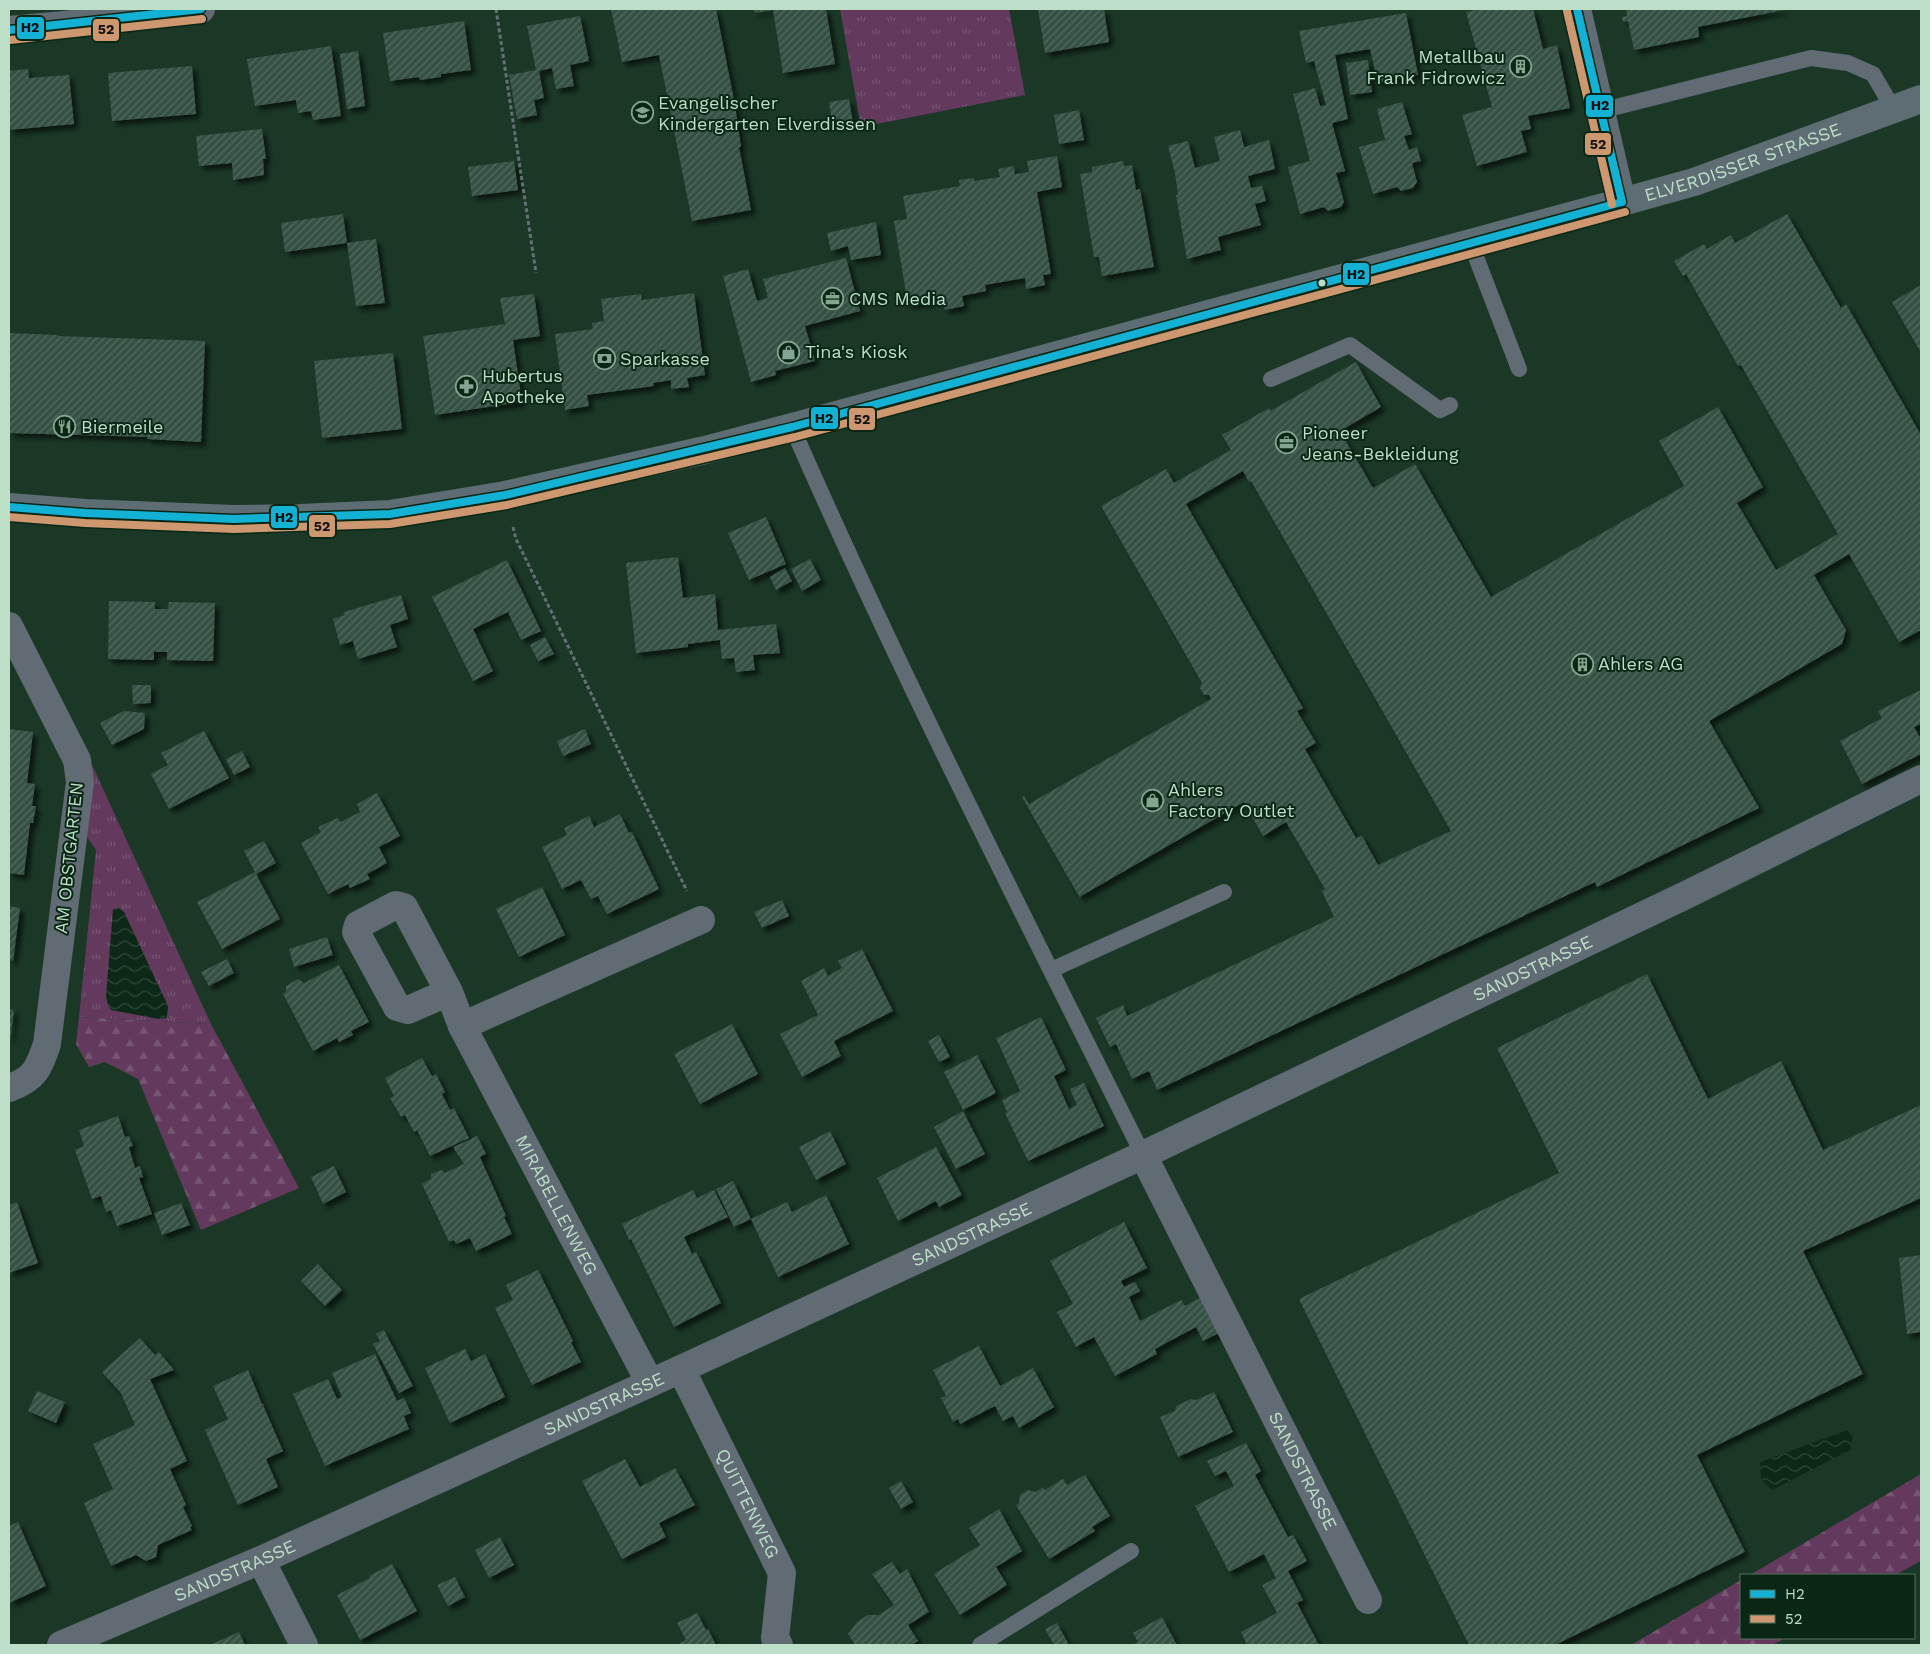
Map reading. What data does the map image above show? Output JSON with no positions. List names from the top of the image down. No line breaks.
{"streets":{"main road":["ELVERDISSER STRASSE"],"street":["AM OBSTGARTEN","SANDSTRASSE","MIRABELLENWEG","QUITTENWEG"]},"crossings":[["SANDSTRASSE","MIRABELLENWEG"],["SANDSTRASSE","QUITTENWEG"]],"places":{"building":["Metallbau Frank Fidrowicz","Ahlers AG"],"school or university":["Evangelischer Kindergarten Elverdissen"],"office":["CMS Media","Pioneer Jeans-Bekleidung"],"shop":["Tina's Kiosk","Ahlers Factory Outlet"],"bank":["Sparkasse"],"pharmacy":["Hubertus Apotheke"],"restaurant":["Biermeile"]},"lines":["transit line H2","transit line 52"],"legend":["H2","52"]}
